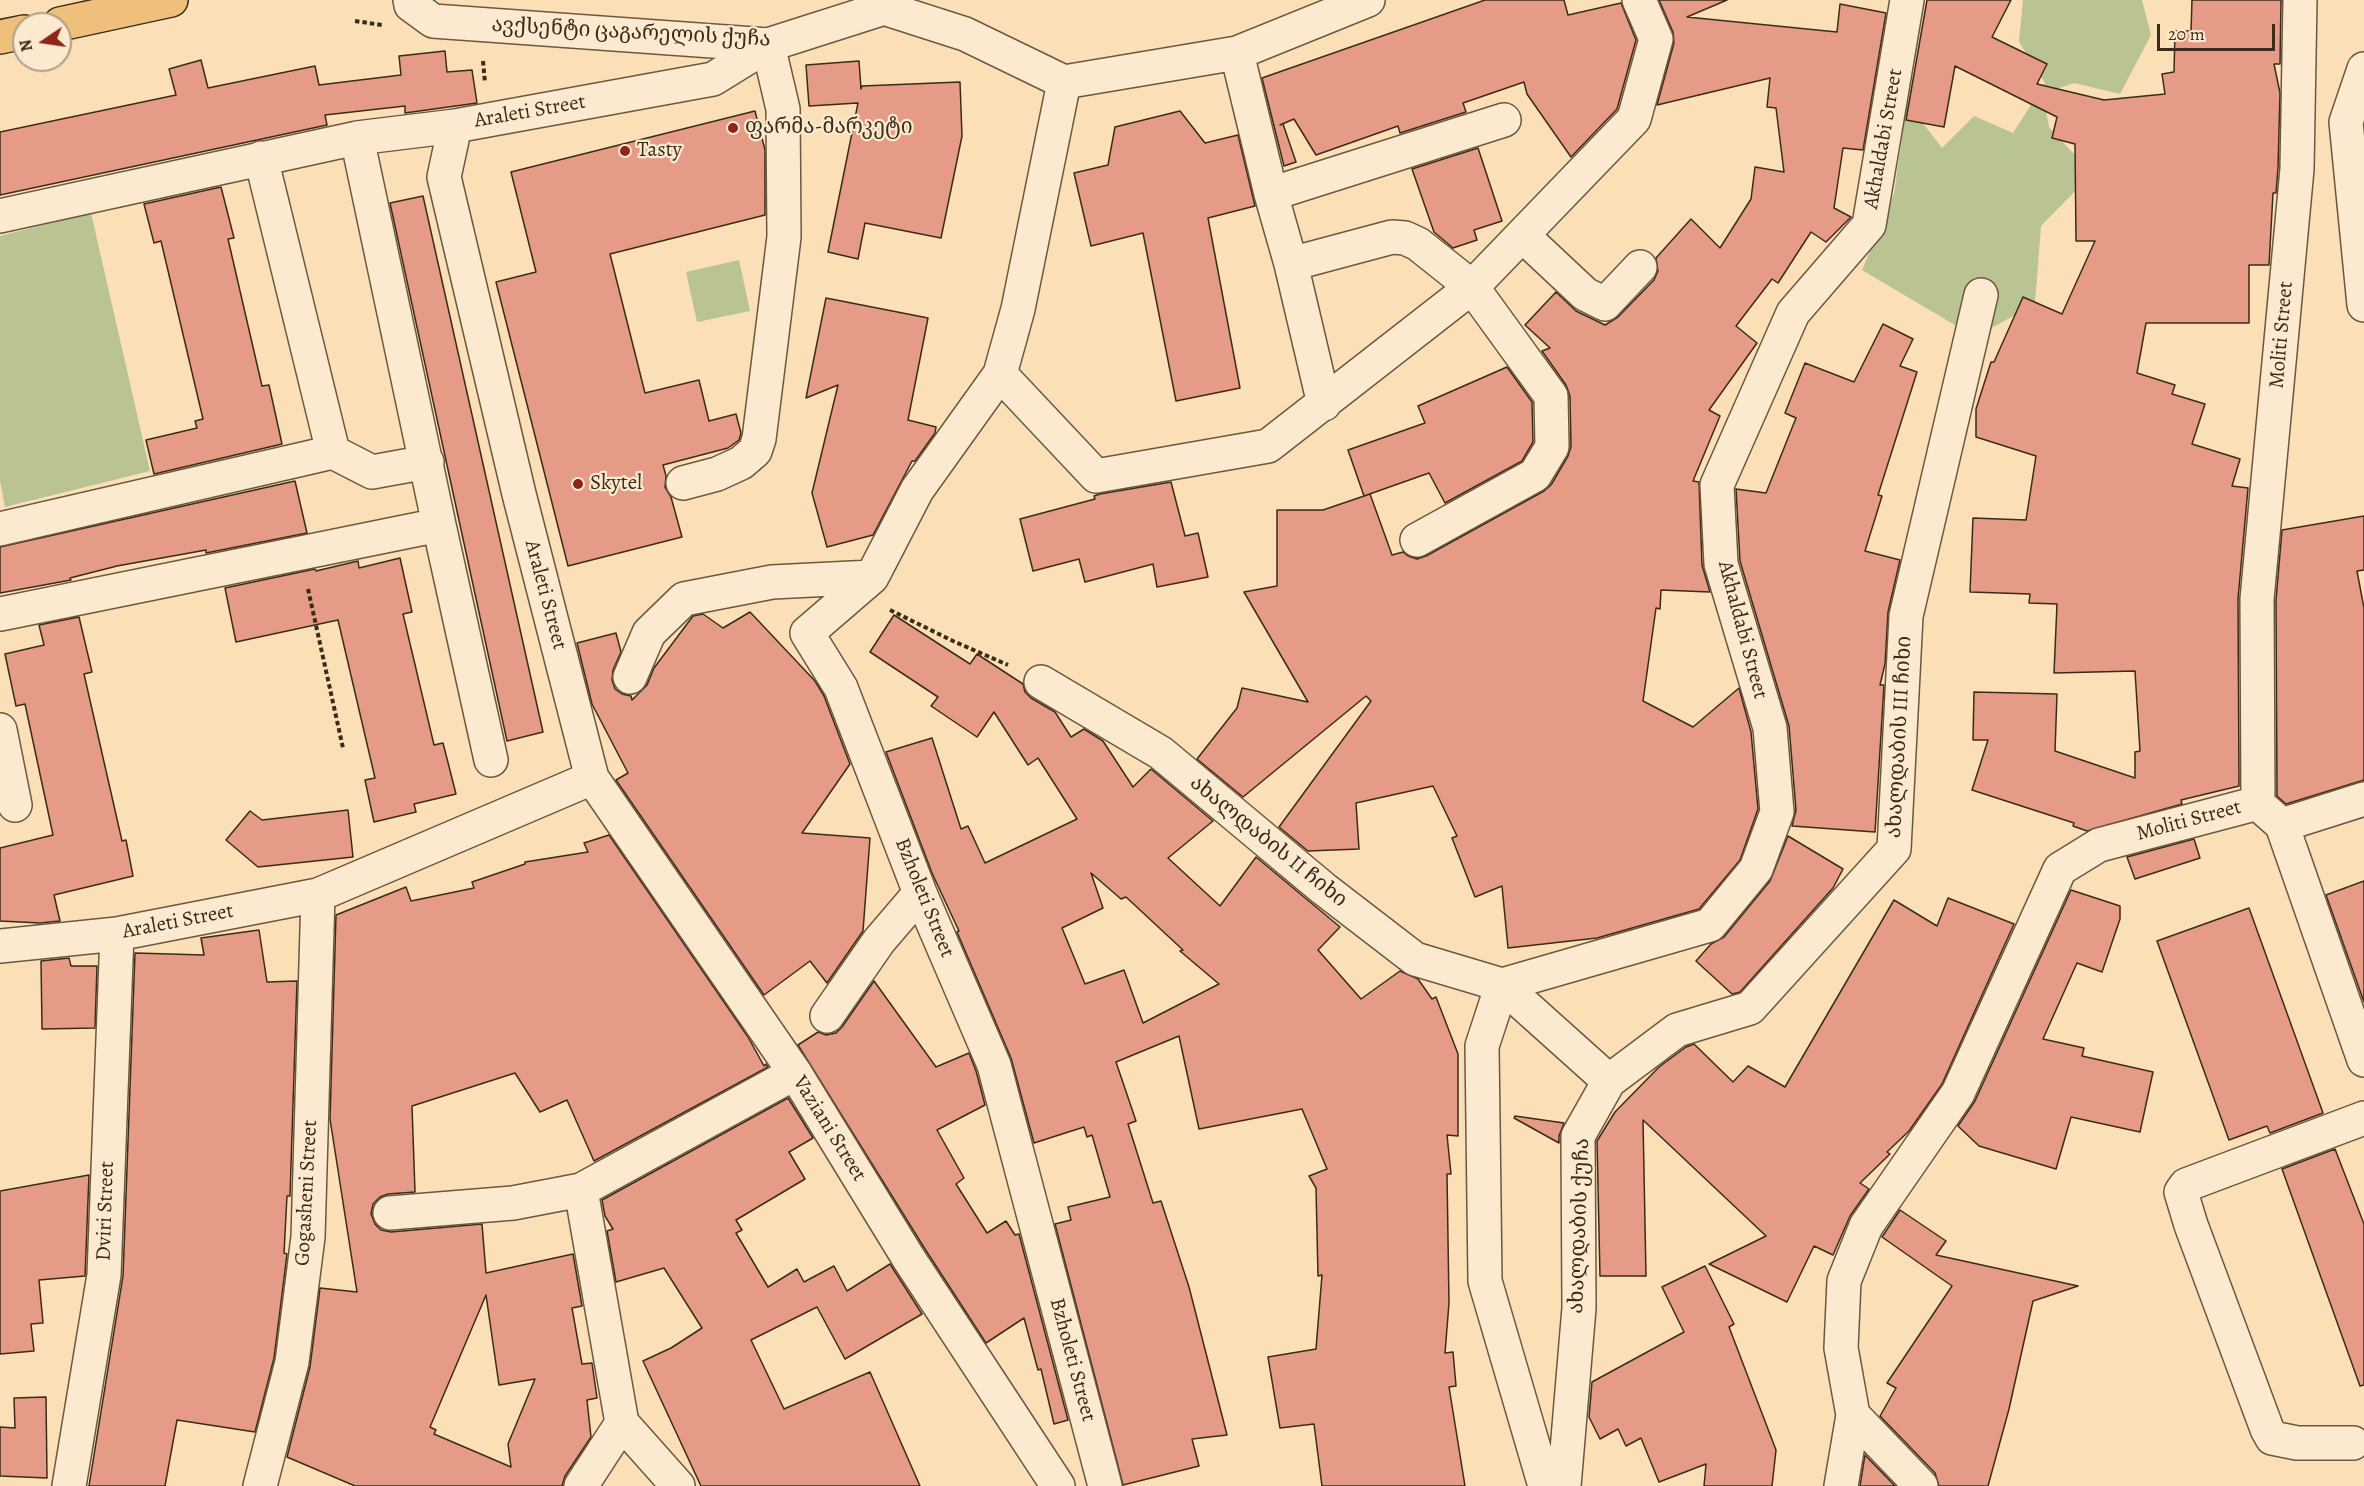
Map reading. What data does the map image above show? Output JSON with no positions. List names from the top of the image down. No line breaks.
{"streets":{"street":["ავქსენტი ცაგარელის ქუჩა","Araleti Street","Akhaldabi Street","Moliti Street","ახალდაბის III ჩიხი","ახალდაბის II ჩიხი","Bzholeti Street","Vaziani Street","Gogasheni Street","Dviri Street","ახალდაბის ქუჩა"]},"crossings":[["ავქსენტი ცაგარელის ქუჩა","Araleti Street"],["Araleti Street","Vaziani Street"],["Araleti Street","Gogasheni Street"],["Araleti Street","Dviri Street"],["Akhaldabi Street","ახალდაბის II ჩიხი"],["ახალდაბის III ჩიხი","ახალდაბის ქუჩა"]],"places":["ფარმა-მარკეტი","Tasty","Skytel"],"scale_bar":"20 m","north":"left"}
